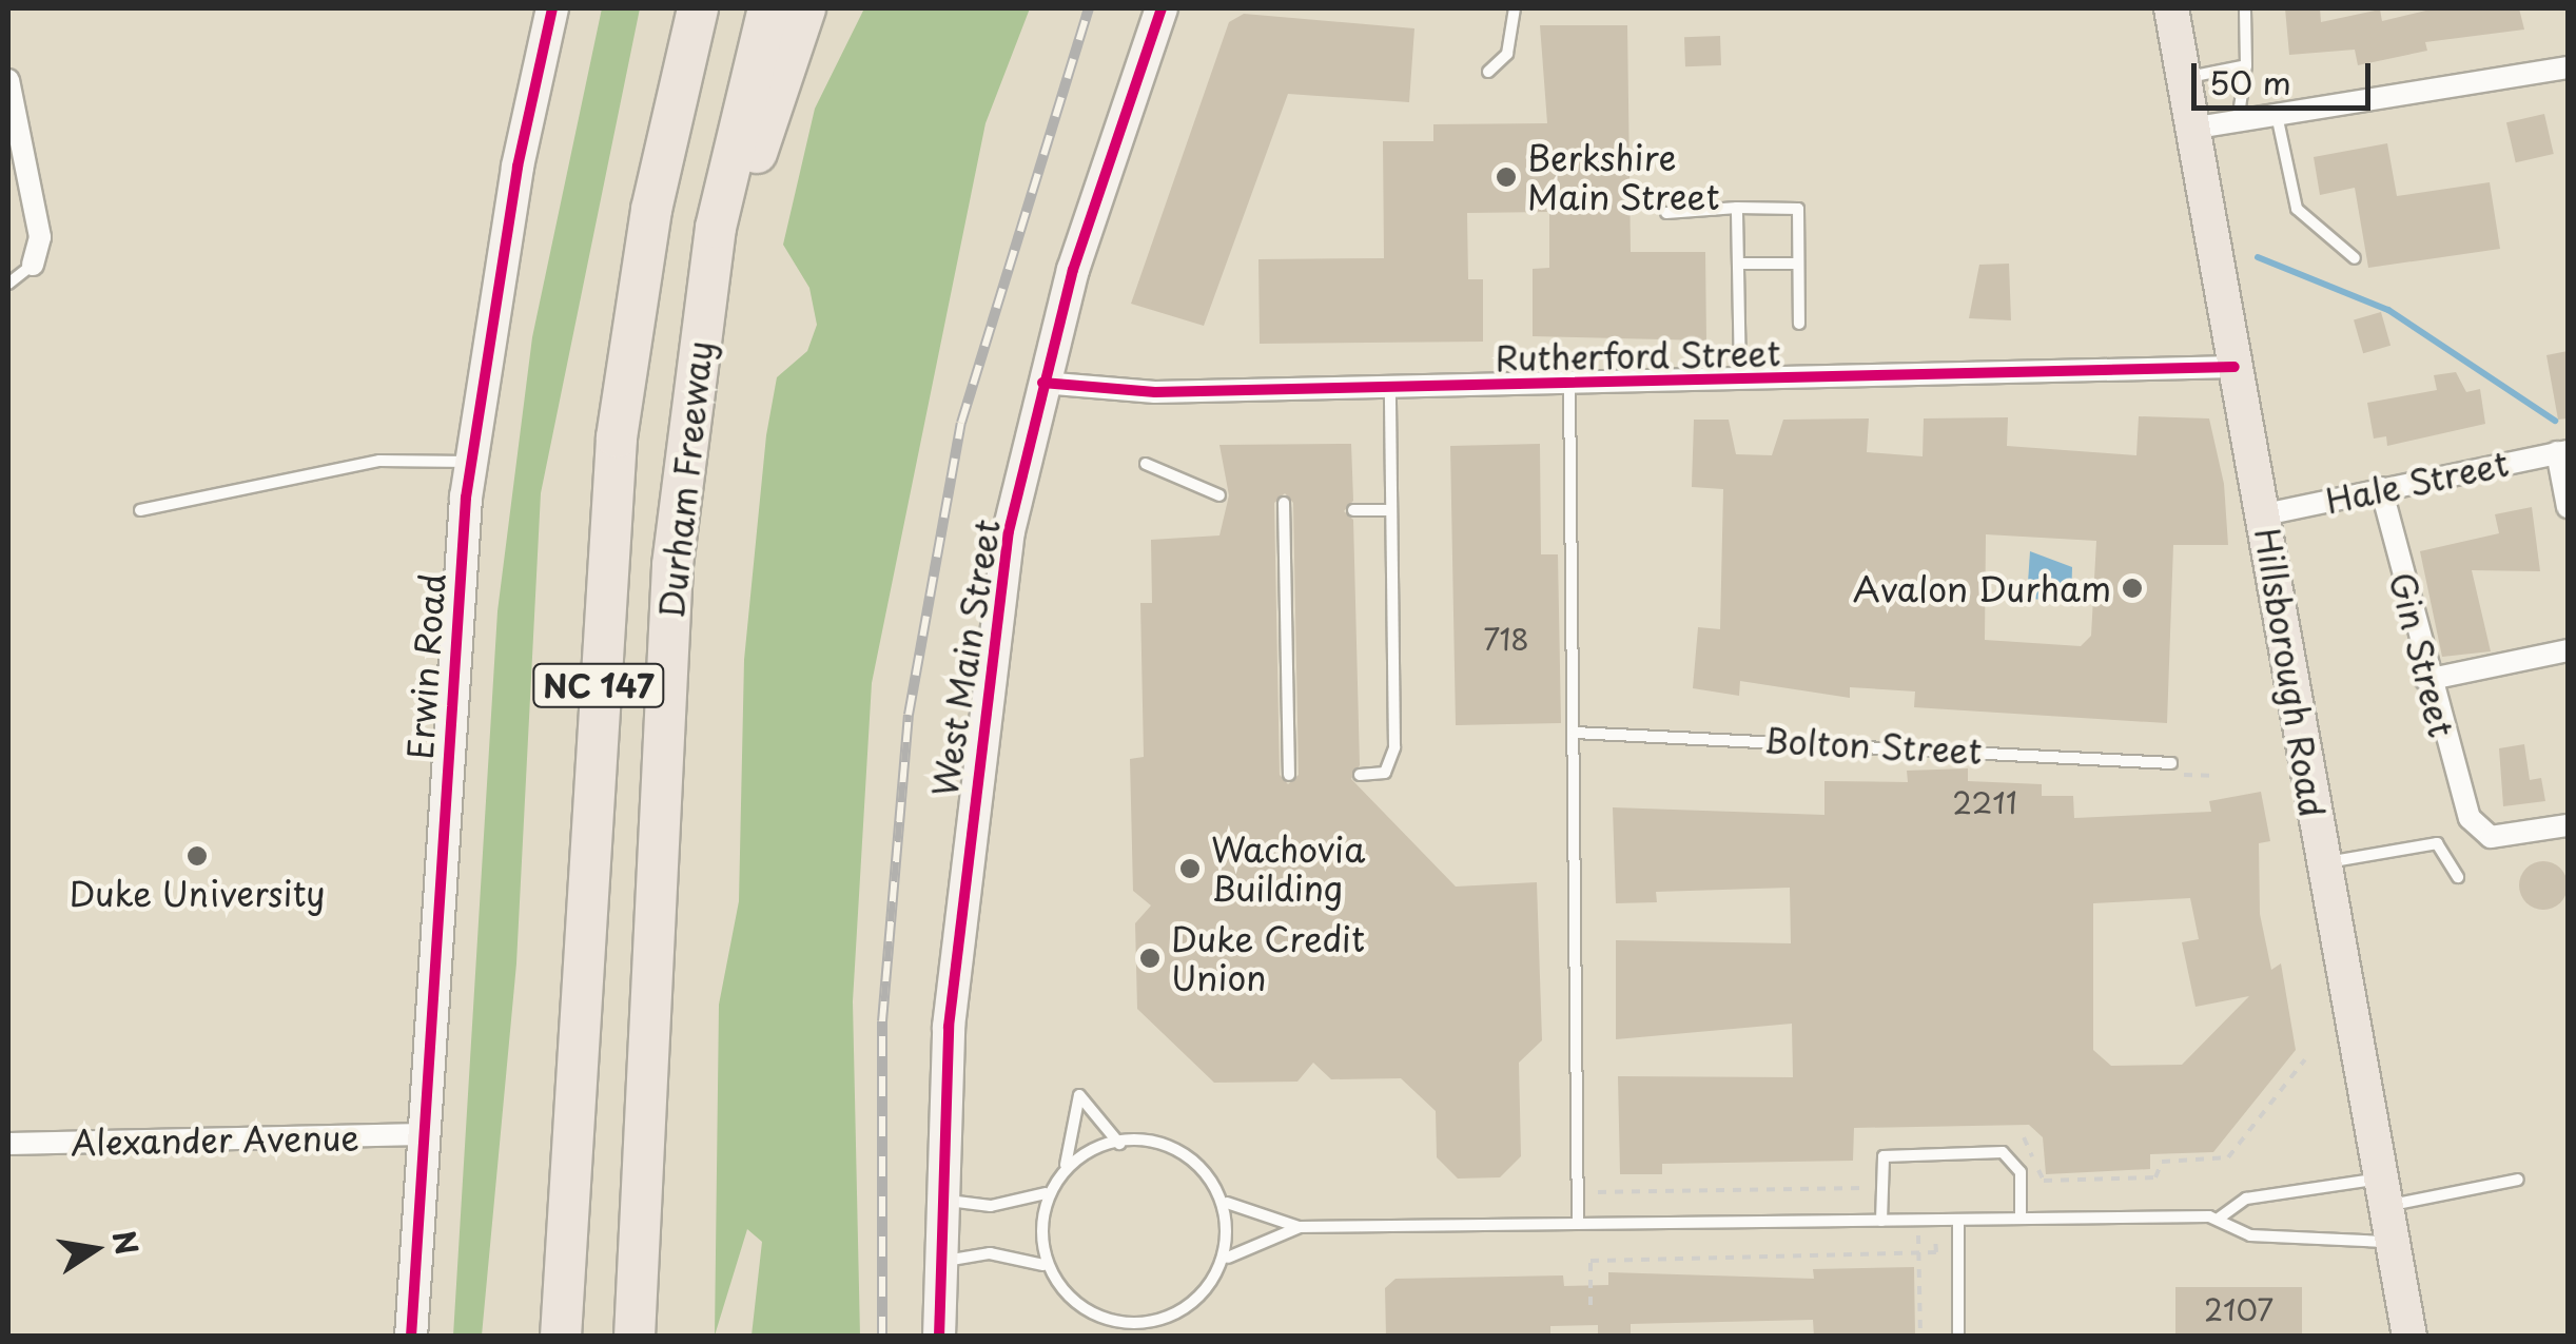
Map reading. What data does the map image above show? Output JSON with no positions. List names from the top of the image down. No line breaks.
{"streets":{"highway":["Durham Freeway","NC 147"],"main road":["West Main Street","Erwin Road","Hillsborough Road"],"street":["Rutherford Street","Hale Street","Gin Street","Alexander Avenue"],"lane":["Bolton Street"]},"crossings":[["Rutherford Street","West Main Street"],["Rutherford Street","Hillsborough Road"],["Hale Street","Gin Street"],["Hale Street","Hillsborough Road"],["Erwin Road","Alexander Avenue"]],"places":["Berkshire Main Street","Avalon Durham","Duke University","Wachovia Building","Duke Credit Union"],"house_numbers":["718","2211","2107"],"scale_bar":"50 m","north":"right"}
